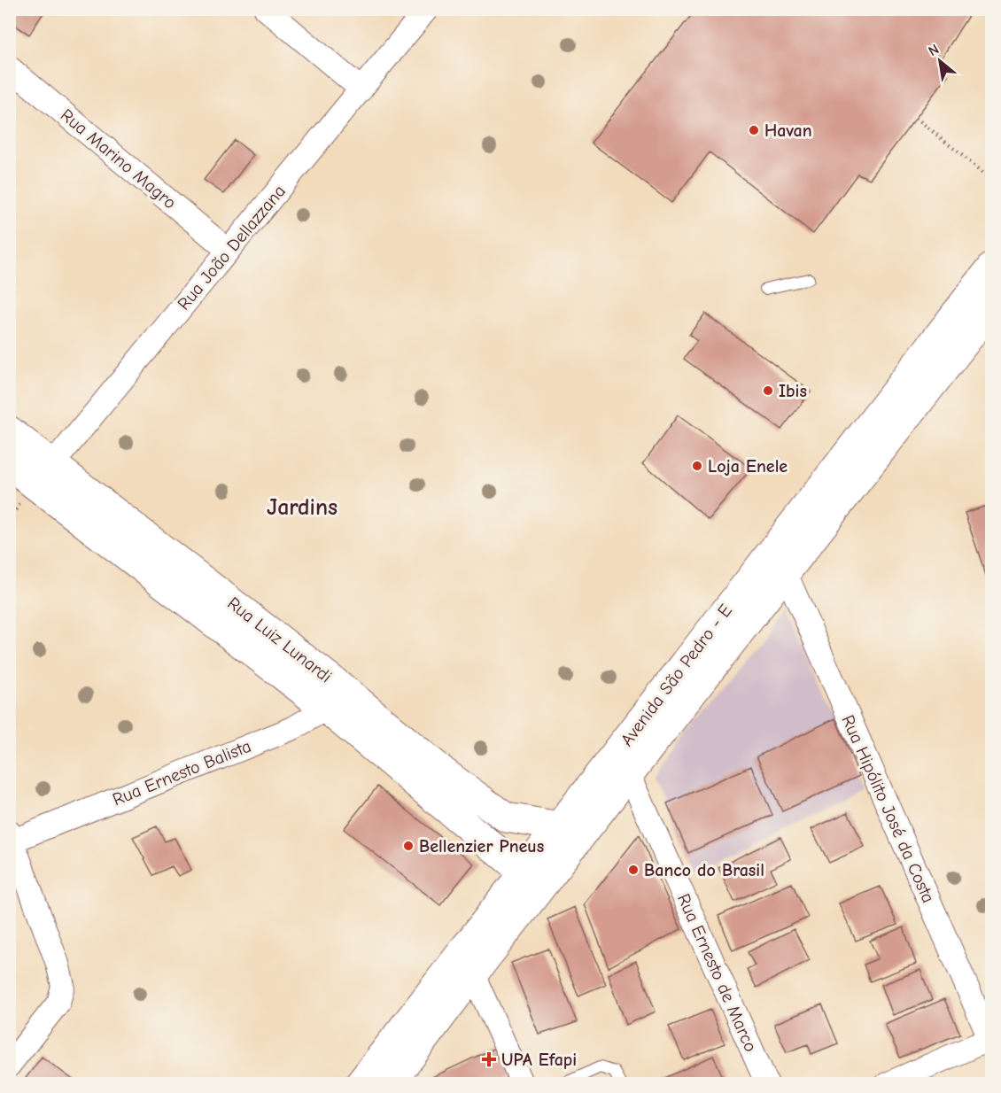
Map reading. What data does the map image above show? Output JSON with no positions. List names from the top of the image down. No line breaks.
{"streets":{"main road":["Rua Luiz Lunardi","Avenida São Pedro - E"],"street":["Rua Marino Magro","Rua João Dellazzana","Rua Ernesto Balista","Rua Hipólito José da Costa","Rua Ernesto de Marco"]},"crossings":[["Rua Marino Magro","Rua João Dellazzana"],["Rua João Dellazzana","Rua Luiz Lunardi"],["Rua Luiz Lunardi","Avenida São Pedro - E"],["Rua Luiz Lunardi","Rua Ernesto Balista"],["Avenida São Pedro - E","Rua Hipólito José da Costa"],["Avenida São Pedro - E","Rua Ernesto de Marco"]],"districts":["Jardins"],"places":{"other":["Havan","Ibis","Loja Enele","Bellenzier Pneus","Banco do Brasil"],"health":["UPA Efapi"]},"north":"top left"}
